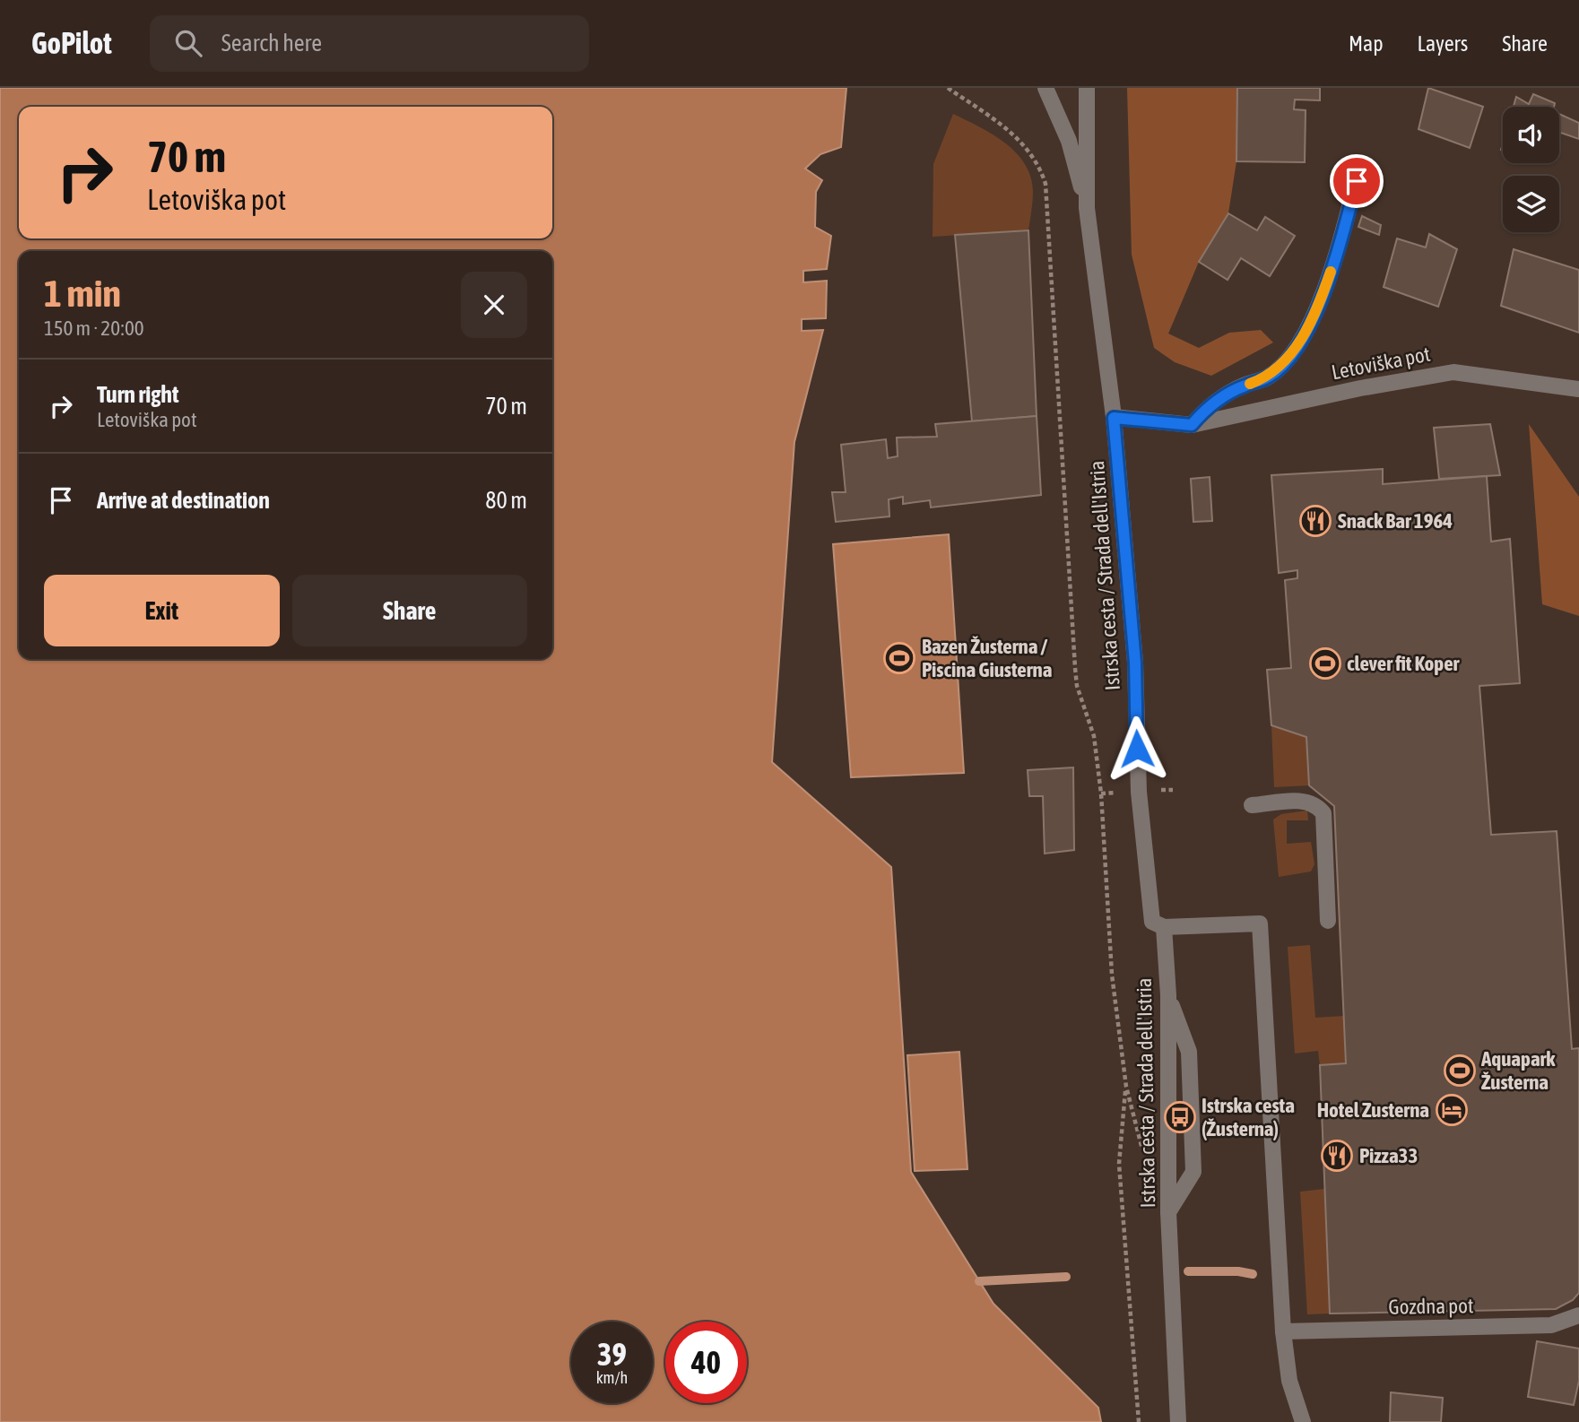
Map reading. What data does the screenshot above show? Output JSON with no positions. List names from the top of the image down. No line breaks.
{"streets":{"street":["Letoviška pot","Istrska cesta / Strada dell'Istria","Gozdna pot"]},"crossings":[["Letoviška pot","Istrska cesta / Strada dell'Istria"]],"places":{"restaurant":["Snack Bar 1964","Pizza33"],"sports":["Bazen Žusterna / Piscina Giusterna","clever fit Koper","Aquapark Žusterna"],"hotel":["Hotel Zusterna"],"bus stop":["Istrska cesta (Žusterna)"]},"page":{"header":"GoPilot","search":"Search here","nav":["Map","Layers","Share"],"turn":["70 m","Letoviška pot"],"heading":["1 min","150 m · 20:00"],"list":[{"name":"Turn right","note":"Letoviška pot","value":"70 m"},{"name":"Arrive at destination","value":"80 m"}],"buttons":["Exit","Share"],"speed":"39 km/h","limit":"40"}}
